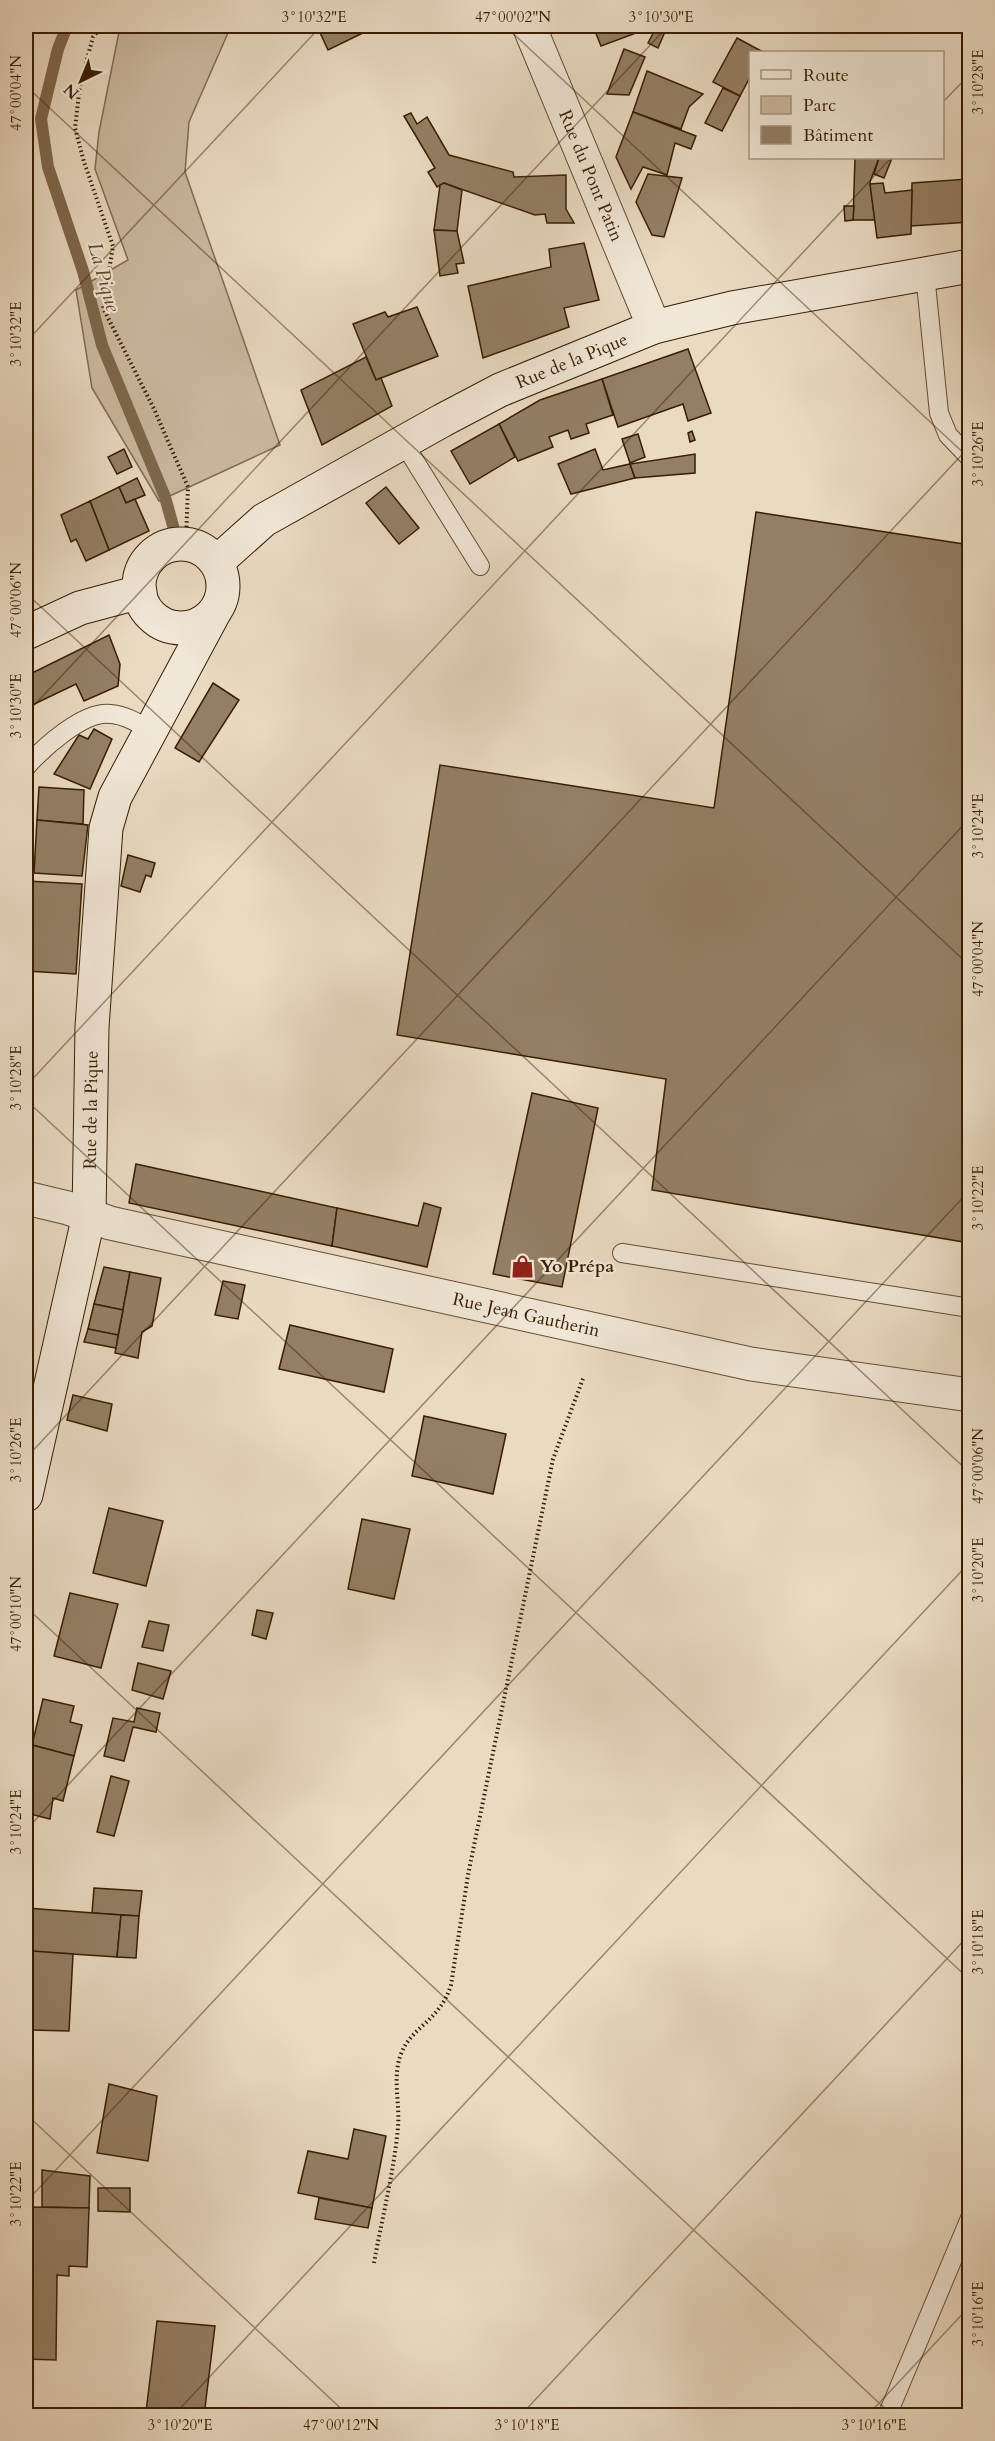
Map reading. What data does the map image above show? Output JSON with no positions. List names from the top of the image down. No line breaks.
{"streets":{"street":["Rue du Pont Patin","Rue de la Pique","Rue Jean Gautherin"]},"crossings":[["Rue du Pont Patin","Rue de la Pique"],["Rue de la Pique","Rue Jean Gautherin"]],"water":["La Pique"],"places":{"shop":["Yo Prépa"]},"legend":["Route","Parc","Bâtiment"],"north":"bottom left","coordinates":["3°10'32\"E","47°00'02\"N","3°10'30\"E","3°10'28\"E","47°00'04\"N","3°10'26\"E","47°00'06\"N","3°10'24\"E","3°10'22\"E","3°10'20\"E","47°00'10\"N","3°10'18\"E","3°10'16\"E","47°00'12\"N"]}
